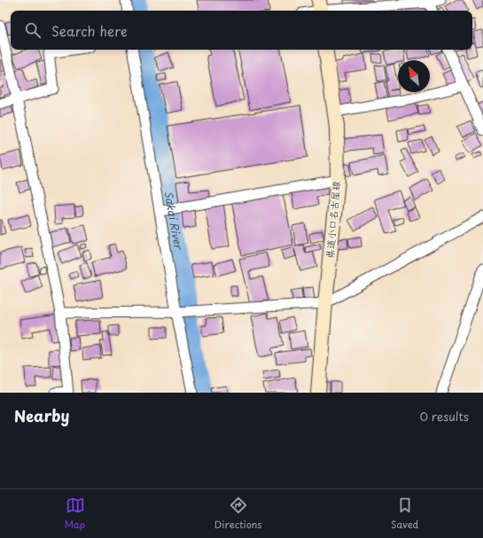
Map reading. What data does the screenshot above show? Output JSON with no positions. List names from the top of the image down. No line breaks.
{"streets":{"main road":["県道小口名古屋線"]},"water":["Sakai River"],"north":"top left","page":{"search":"Search here","heading":["Nearby","0 results"],"nav":["Map","Directions","Saved"]}}
